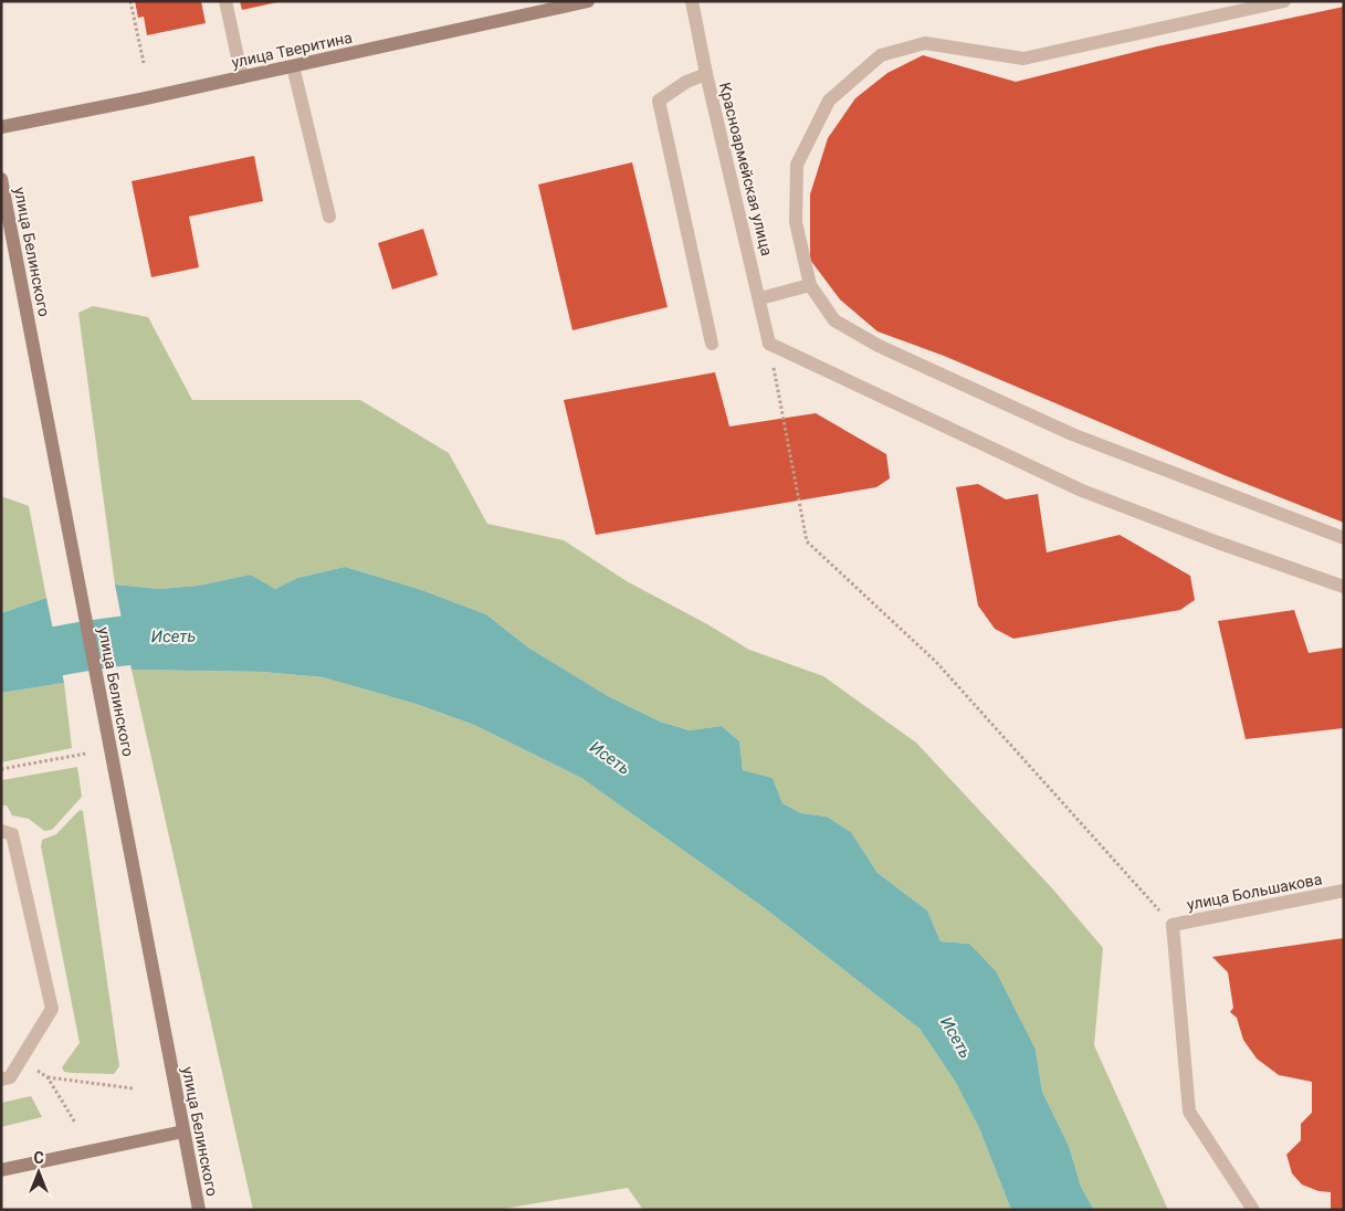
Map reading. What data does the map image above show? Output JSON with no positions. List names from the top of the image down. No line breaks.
{"streets":{"main road":["улица Тверитина","улица Белинского"],"street":["Красноармейская улица","улица Большакова"]},"water":["Исеть"],"north":"top"}
